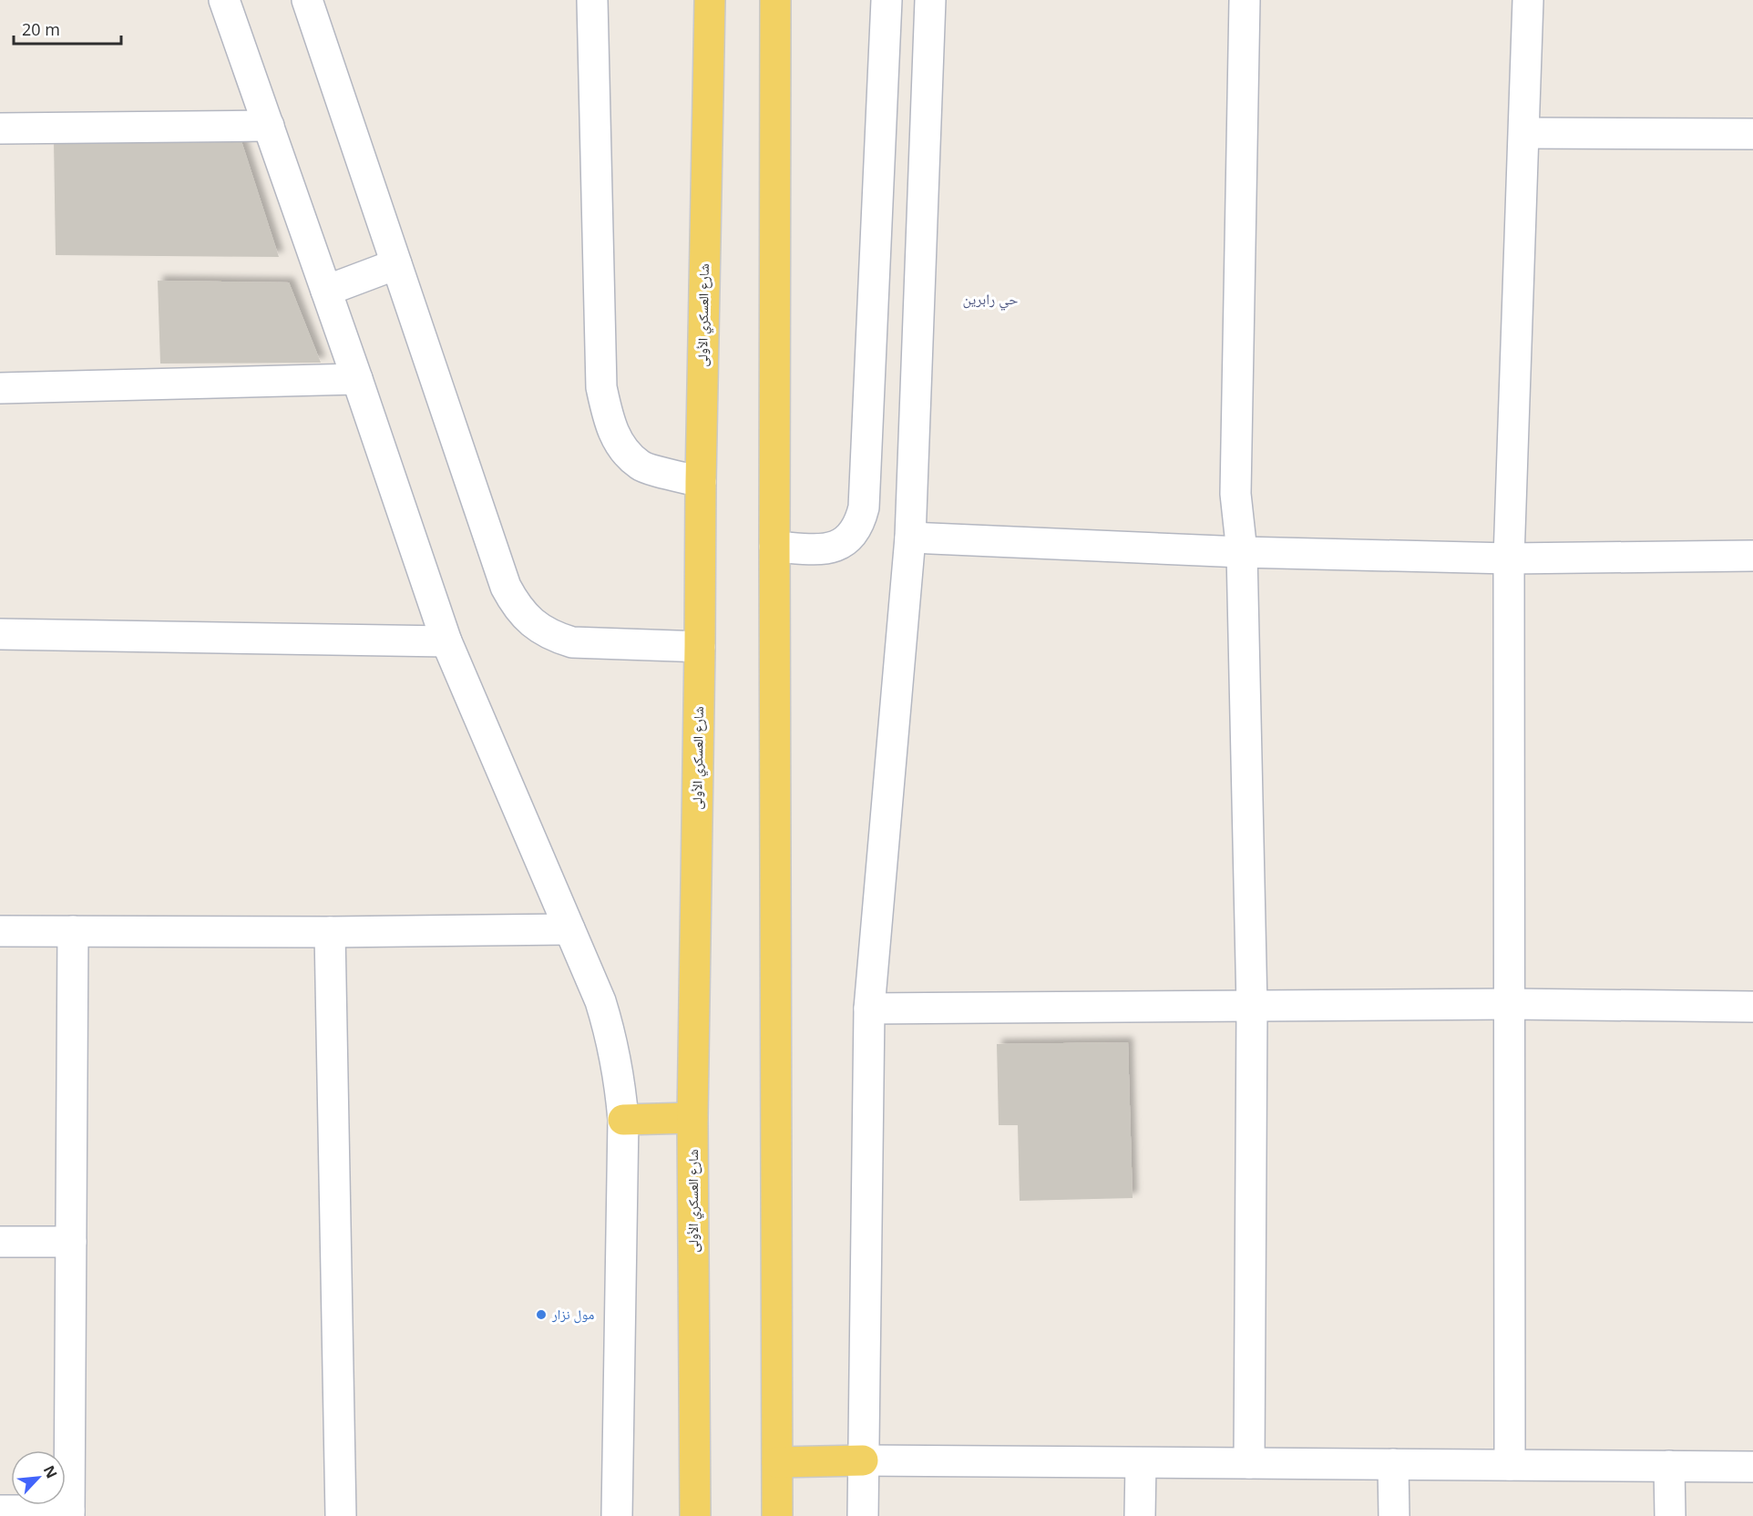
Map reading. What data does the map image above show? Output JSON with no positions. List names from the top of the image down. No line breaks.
{"streets":{"main road":["شارع العسكري الأولى"]},"districts":["حي رابرين"],"places":["مول نزار"],"scale_bar":"20 m","north":"top right"}
